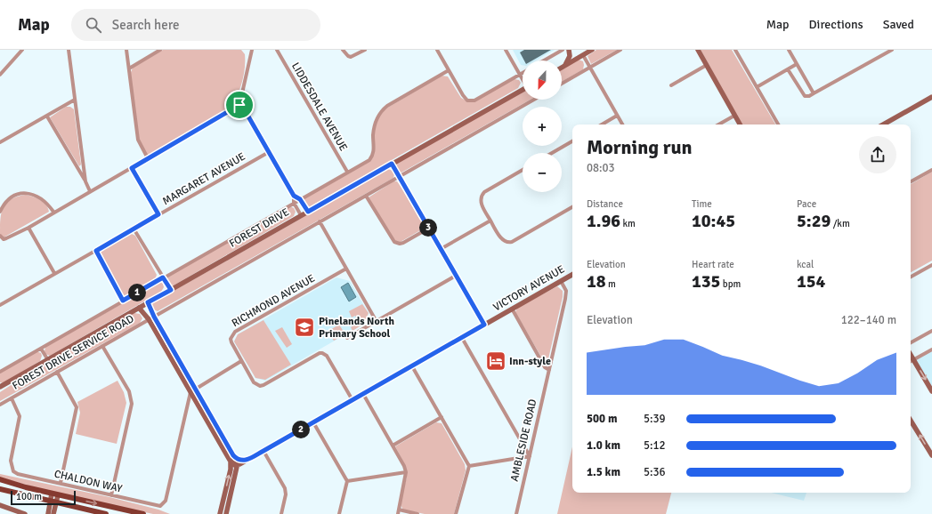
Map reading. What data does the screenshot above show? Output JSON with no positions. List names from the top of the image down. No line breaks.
{"streets":{"street":["LIDDESDALE AVENUE","MARGARET AVENUE","FOREST DRIVE","VICTORY AVENUE","RICHMOND AVENUE","FOREST DRIVE SERVICE ROAD","AMBLESIDE ROAD","CHALDON WAY"]},"crossings":[["LIDDESDALE AVENUE","FOREST DRIVE SERVICE ROAD"],["VICTORY AVENUE","RICHMOND AVENUE"],["VICTORY AVENUE","AMBLESIDE ROAD"],["FOREST DRIVE SERVICE ROAD","CHALDON WAY"]],"places":{"school or university":["Pinelands North Primary School"],"hotel":["Inn-style"]},"scale_bar":"100 m","north":"bottom","page":{"header":"Map","search":"Search here","nav":["Map","Directions","Saved"],"map_buttons":["+","−"],"heading":["Morning run","08:03"],"stats":[["Distance","1.96 km"],["Time","10:45"],["Pace","5:29 /km"],["Elevation","18 m"],["Heart rate","135 bpm"],["kcal","154"]],"pins":["3","1","2"],"chart":["Elevation","122–140 m"],"list":[{"name":"500 m","note":"5:39"},{"name":"1.0 km","note":"5:12"},{"name":"1.5 km","note":"5:36"}],"scale":"100 m"}}
